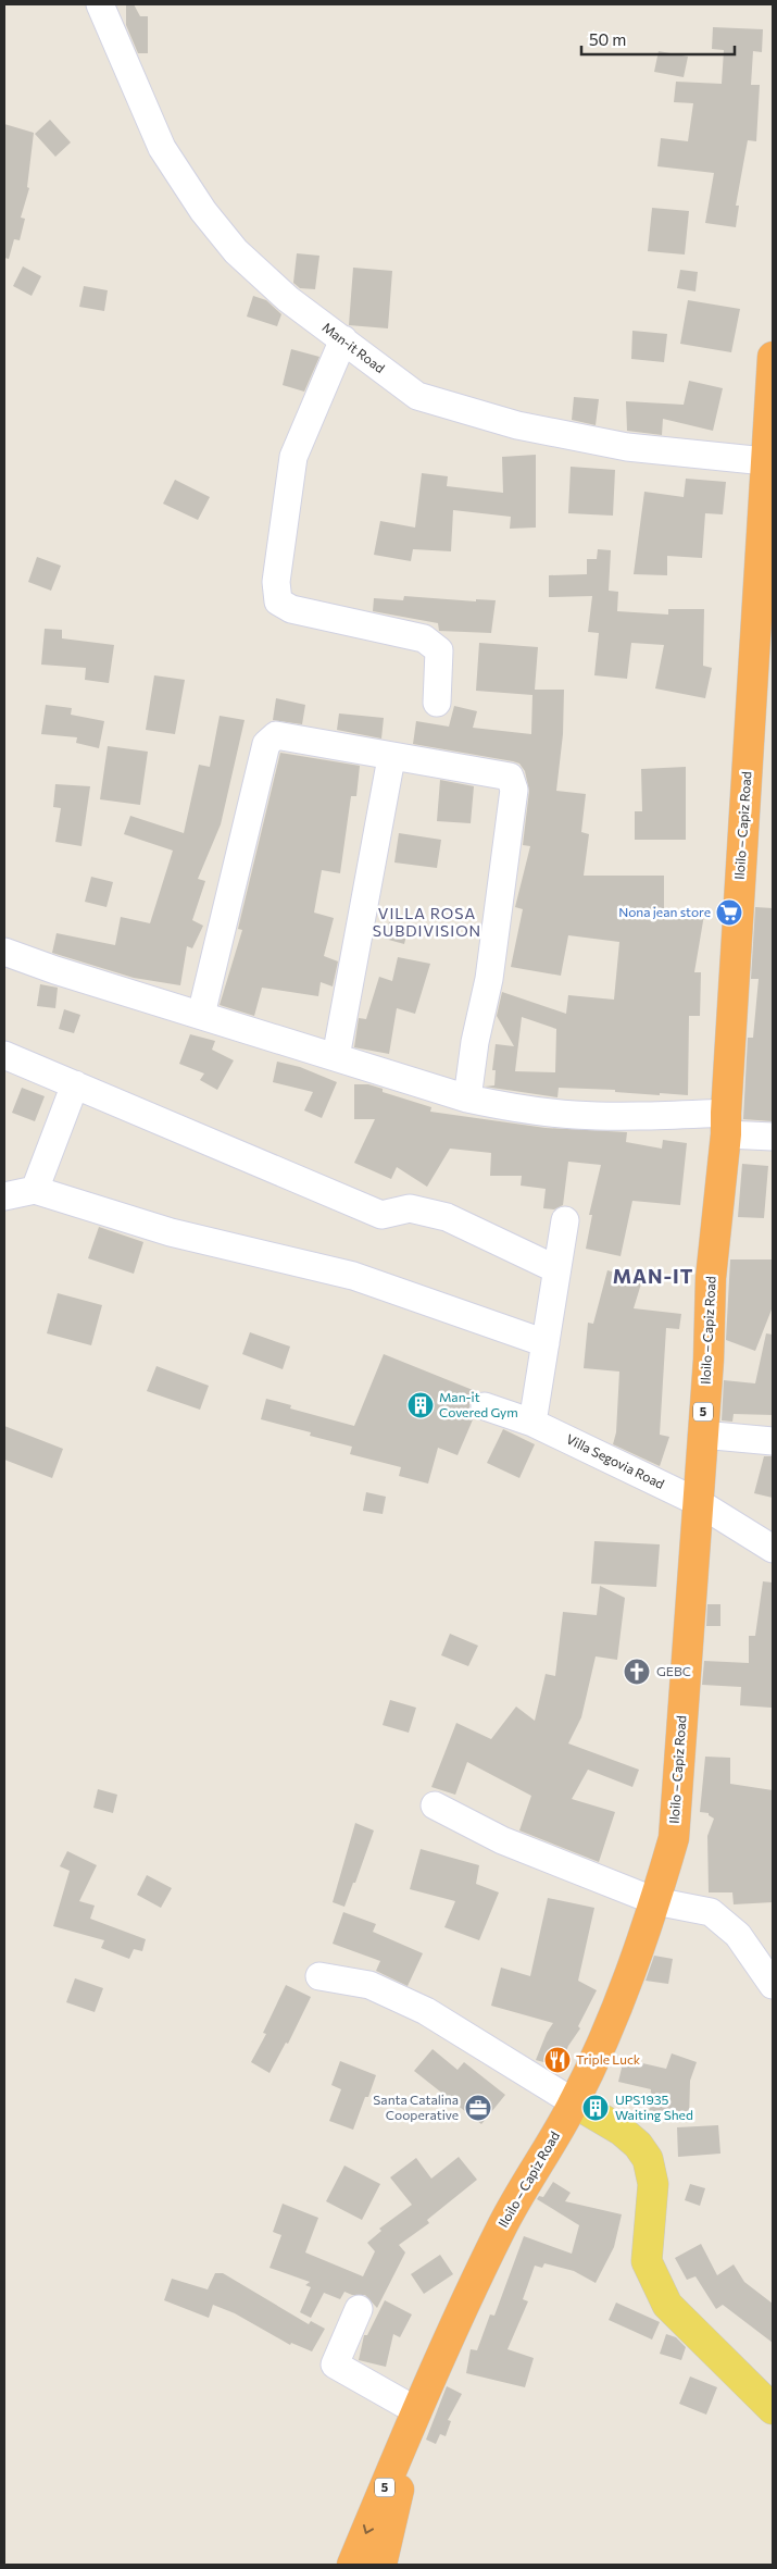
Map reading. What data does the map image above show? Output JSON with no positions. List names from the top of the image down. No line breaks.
{"streets":{"highway":["Iloilo – Capiz Road","5"],"street":["Man-it Road","Villa Segovia Road"]},"crossings":[["Man-it Road","Iloilo – Capiz Road"],["Iloilo – Capiz Road","5"],["Iloilo – Capiz Road","Villa Segovia Road"]],"districts":["VILLA ROSA SUBDIVISION","MAN-IT"],"places":{"supermarket":["Nona jean store"],"building":["Man-it Covered Gym","UPS1935 Waiting Shed"],"church":["GEBC"],"restaurant":["Triple Luck"],"office":["Santa Catalina Cooperative"]},"scale_bar":"50 m"}
